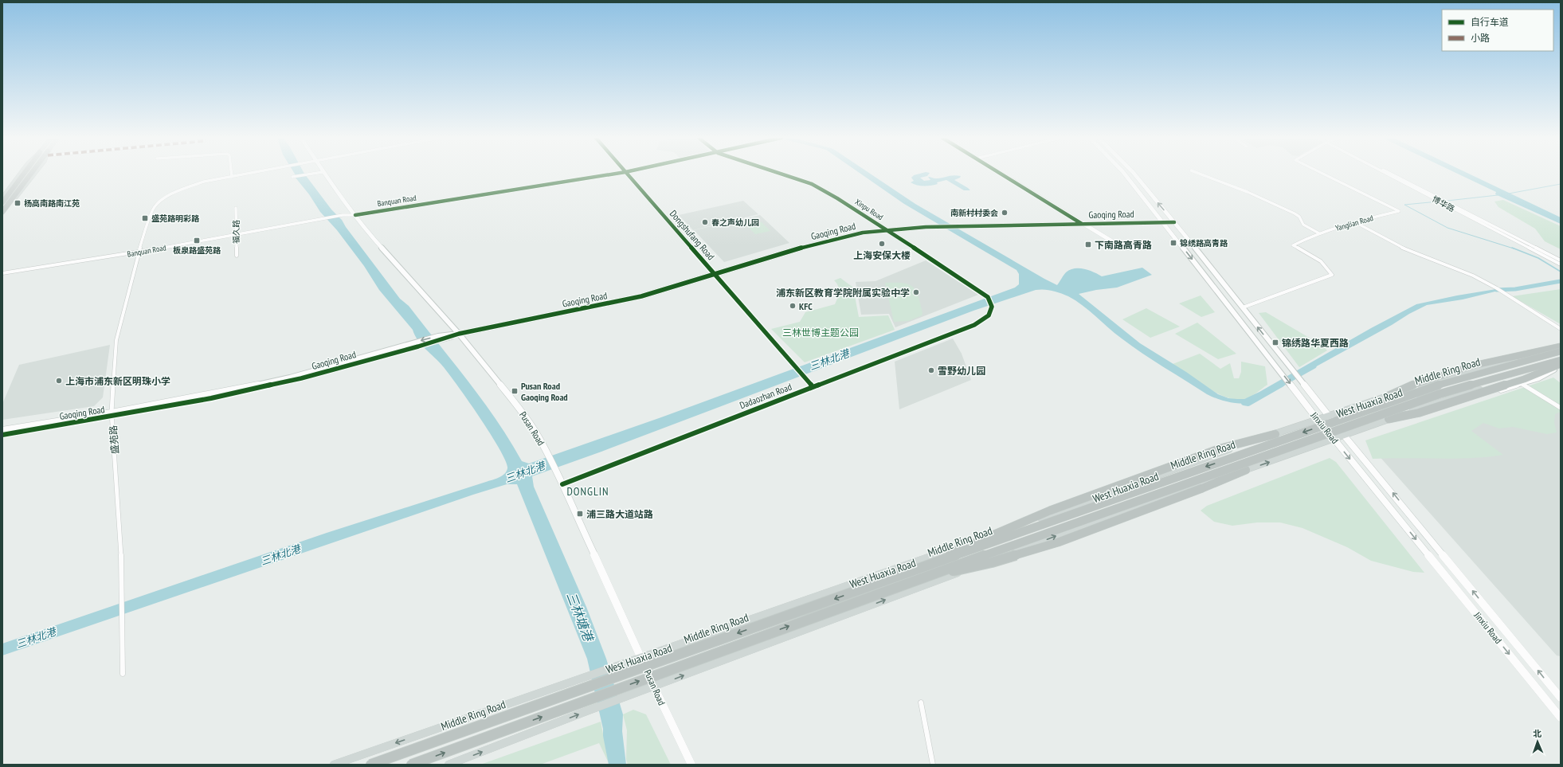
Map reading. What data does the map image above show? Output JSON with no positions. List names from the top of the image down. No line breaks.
{"streets":{"highway":["Middle Ring Road"],"main road":["Banquan Road","Gaoqing Road","West Huaxia Road","Jinxiu Road","Pusan Road"],"street":["博华路","Xinpu Road","Yanglian Road","福久路","Dongshufang Road","Dadaozhan Road","盛苑路"]},"crossings":[["Banquan Road","福久路"],["Banquan Road","Pusan Road"],["Banquan Road","盛苑路"],["Xinpu Road","Gaoqing Road"],["Xinpu Road","Dadaozhan Road"],["Gaoqing Road","Dongshufang Road"],["Gaoqing Road","Jinxiu Road"],["Gaoqing Road","Pusan Road"],["Gaoqing Road","盛苑路"],["Yanglian Road","Jinxiu Road"],["Dongshufang Road","Dadaozhan Road"],["Dadaozhan Road","Pusan Road"],["West Huaxia Road","Jinxiu Road"],["West Huaxia Road","Pusan Road"]],"districts":["DONGLIN"],"water":["三林北港","三林塘港"],"parks":["三林世博主题公园"],"places":{"transit":["杨高南路南江苑","盛苑路明彩路","板泉路盛苑路","锦绣路高青路","下南路高青路","锦绣路华夏西路","Pusan Road Gaoqing Road","浦三路大道站路"],"other":["南新村村委会","春之声幼儿园","上海安保大楼","浦东新区教育学院附属实验中学","KFC","雪野幼儿园","上海市浦东新区明珠小学"]},"legend":["自行车道","小路"],"north":"top"}
